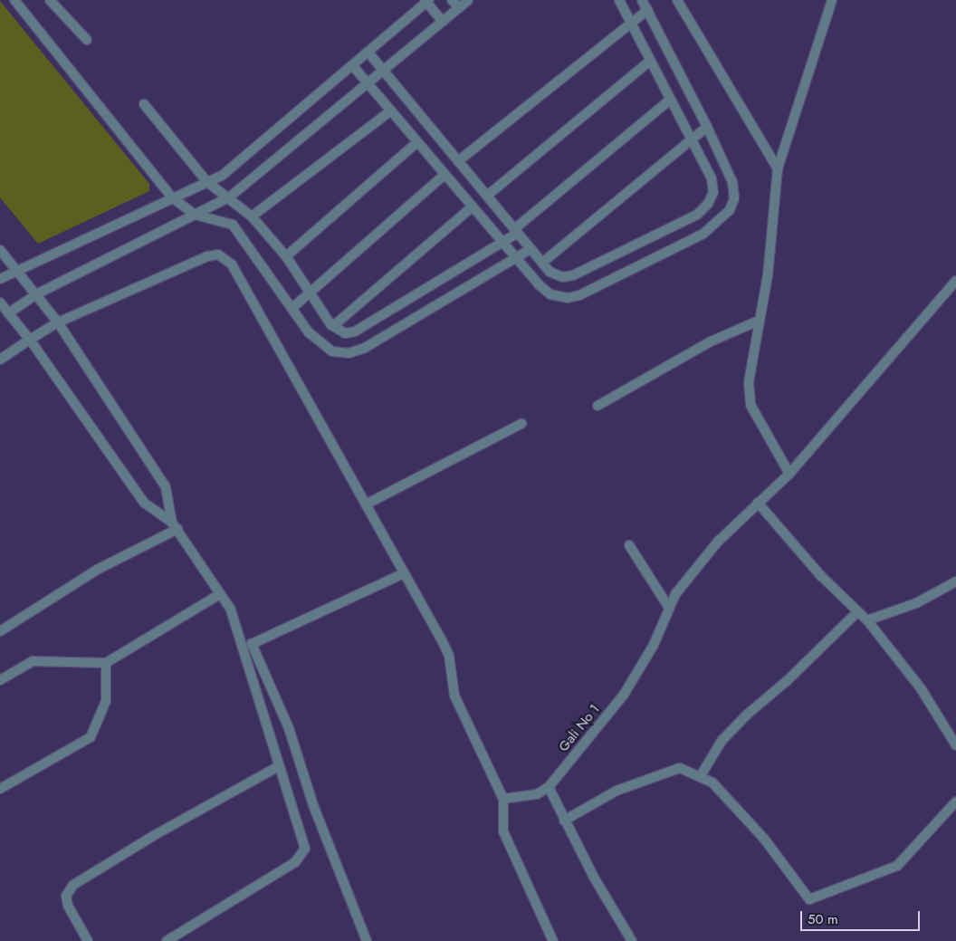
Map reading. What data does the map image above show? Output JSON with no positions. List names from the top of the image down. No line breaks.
{"streets":{"street":["Gali No 1"]},"scale_bar":"50 m"}
